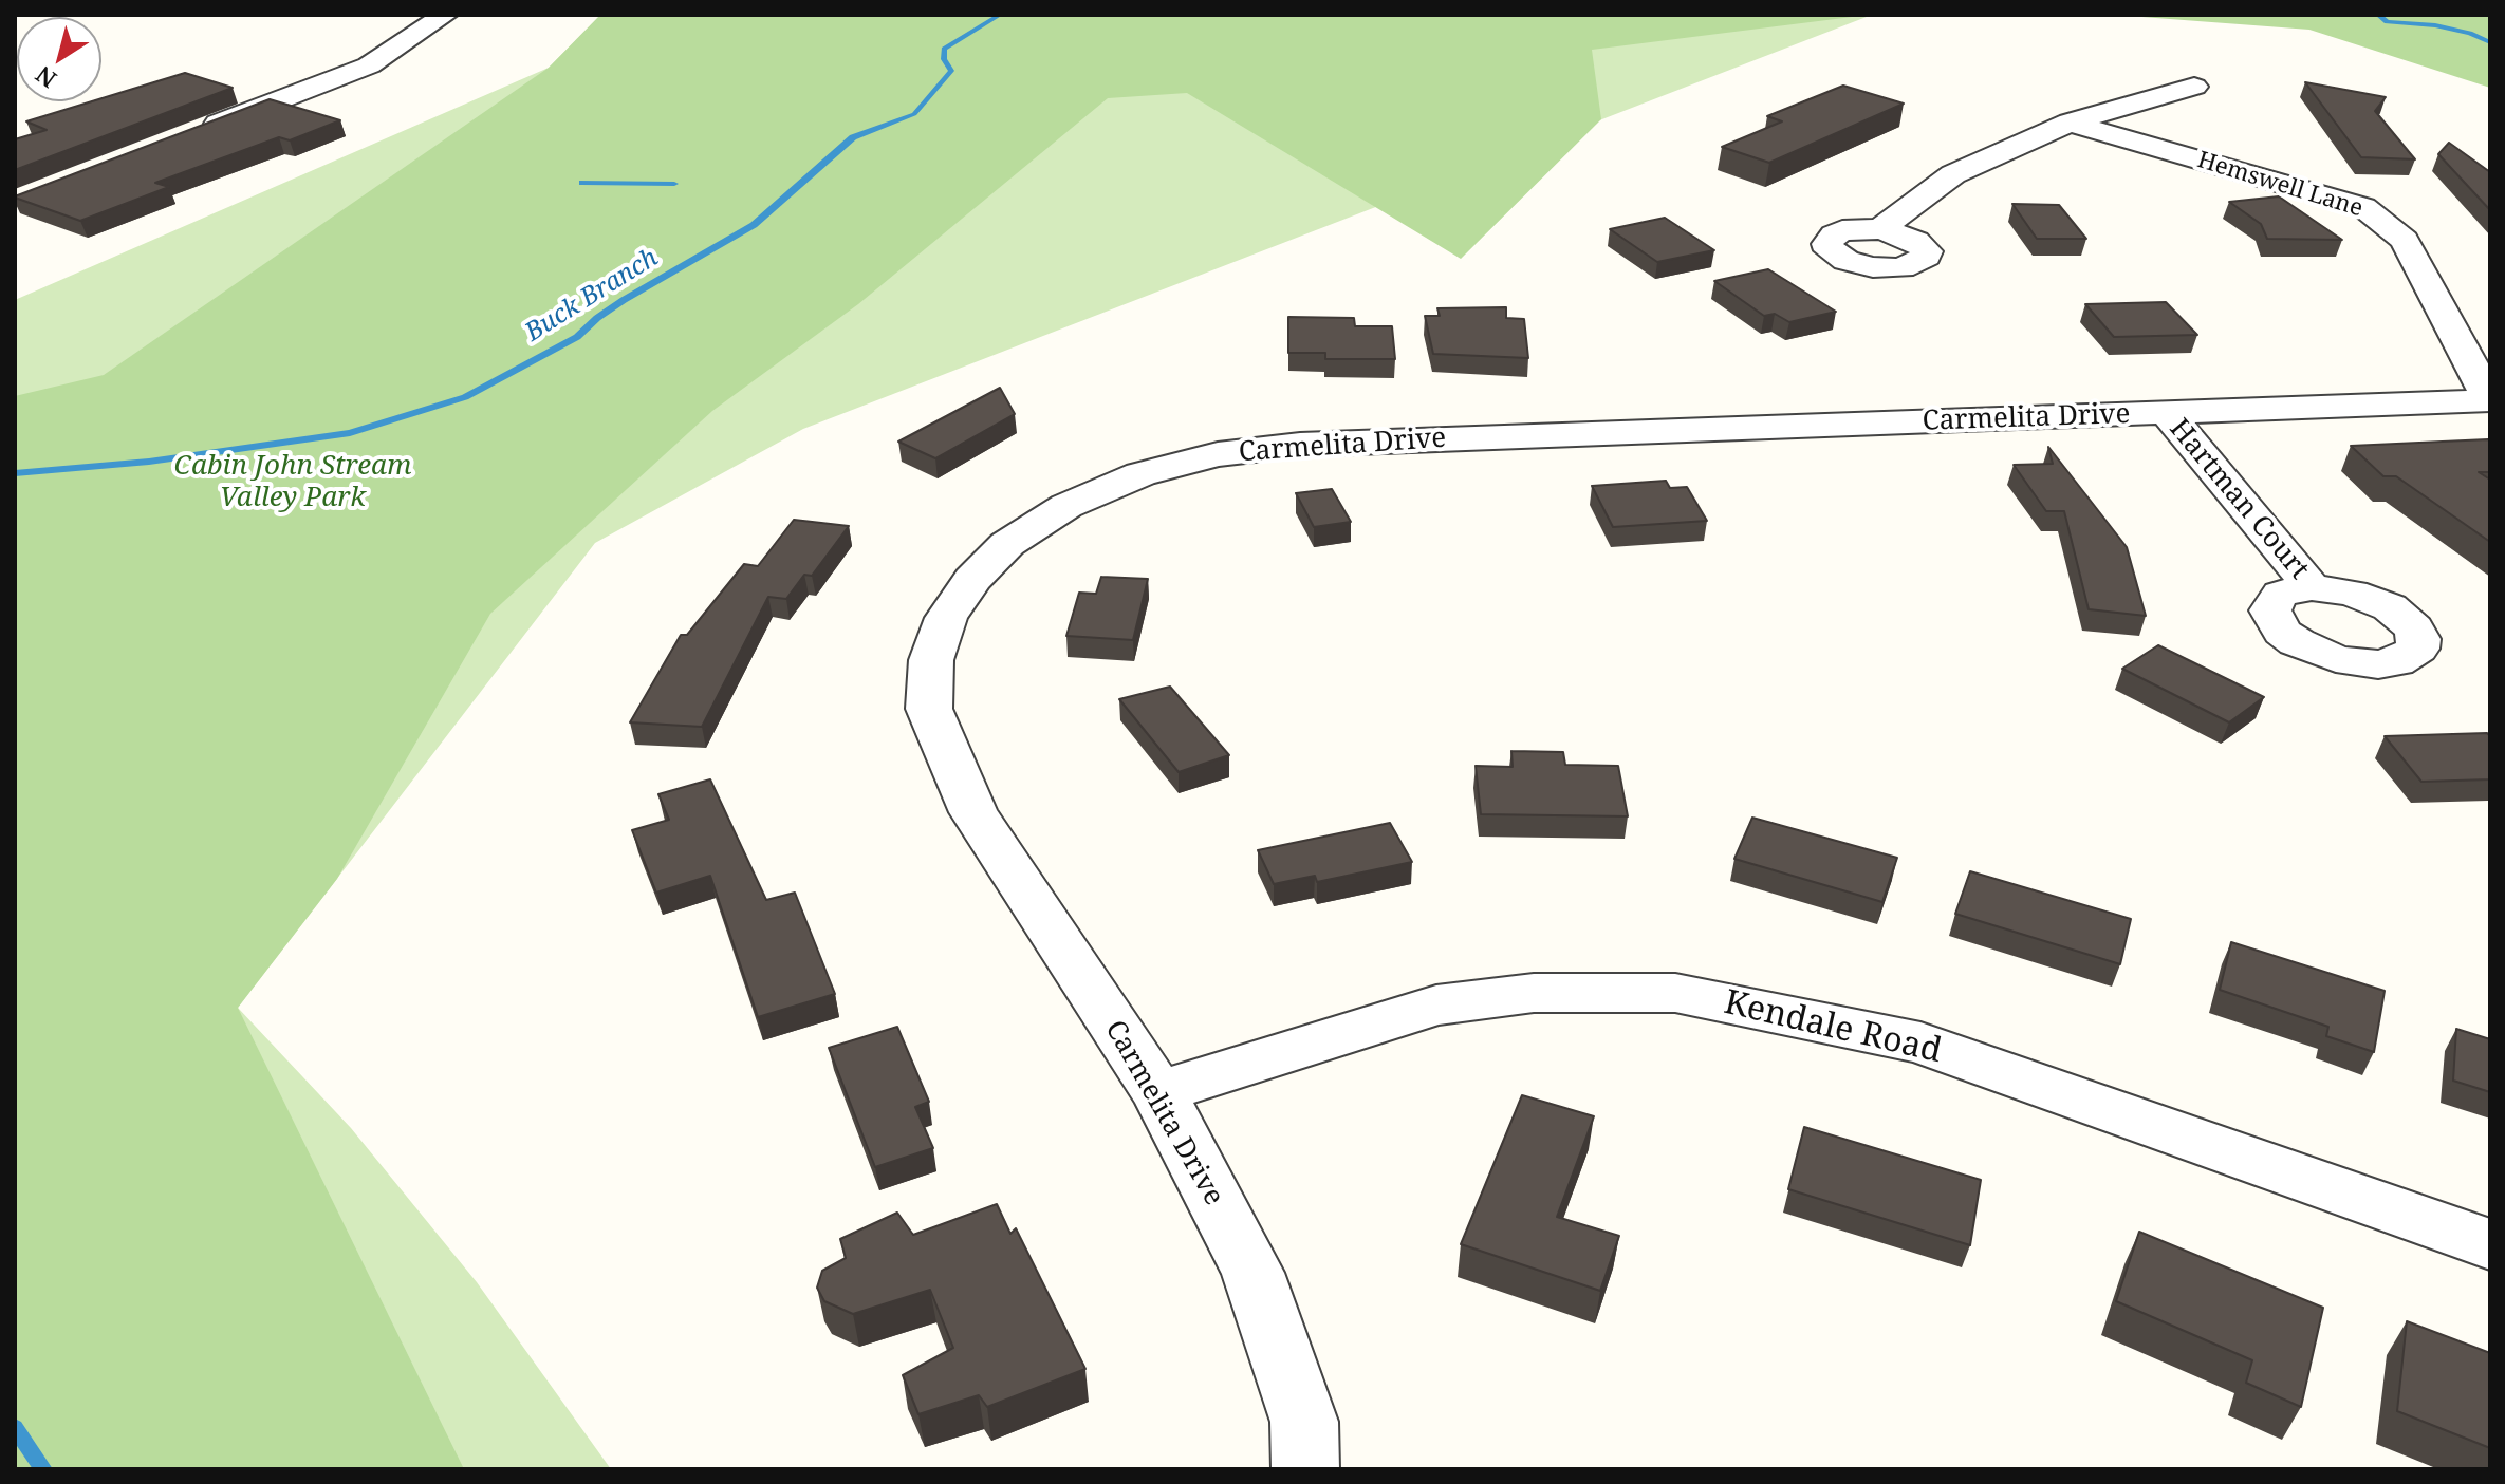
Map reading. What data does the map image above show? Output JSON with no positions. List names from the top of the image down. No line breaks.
{"streets":{"street":["Hemswell Lane","Carmelita Drive","Hartman Court","Kendale Road"]},"crossings":[["Hemswell Lane","Carmelita Drive"],["Carmelita Drive","Hartman Court"],["Carmelita Drive","Kendale Road"]],"water":["Buck Branch"],"parks":["Cabin John Stream Valley Park"],"north":"bottom left"}
